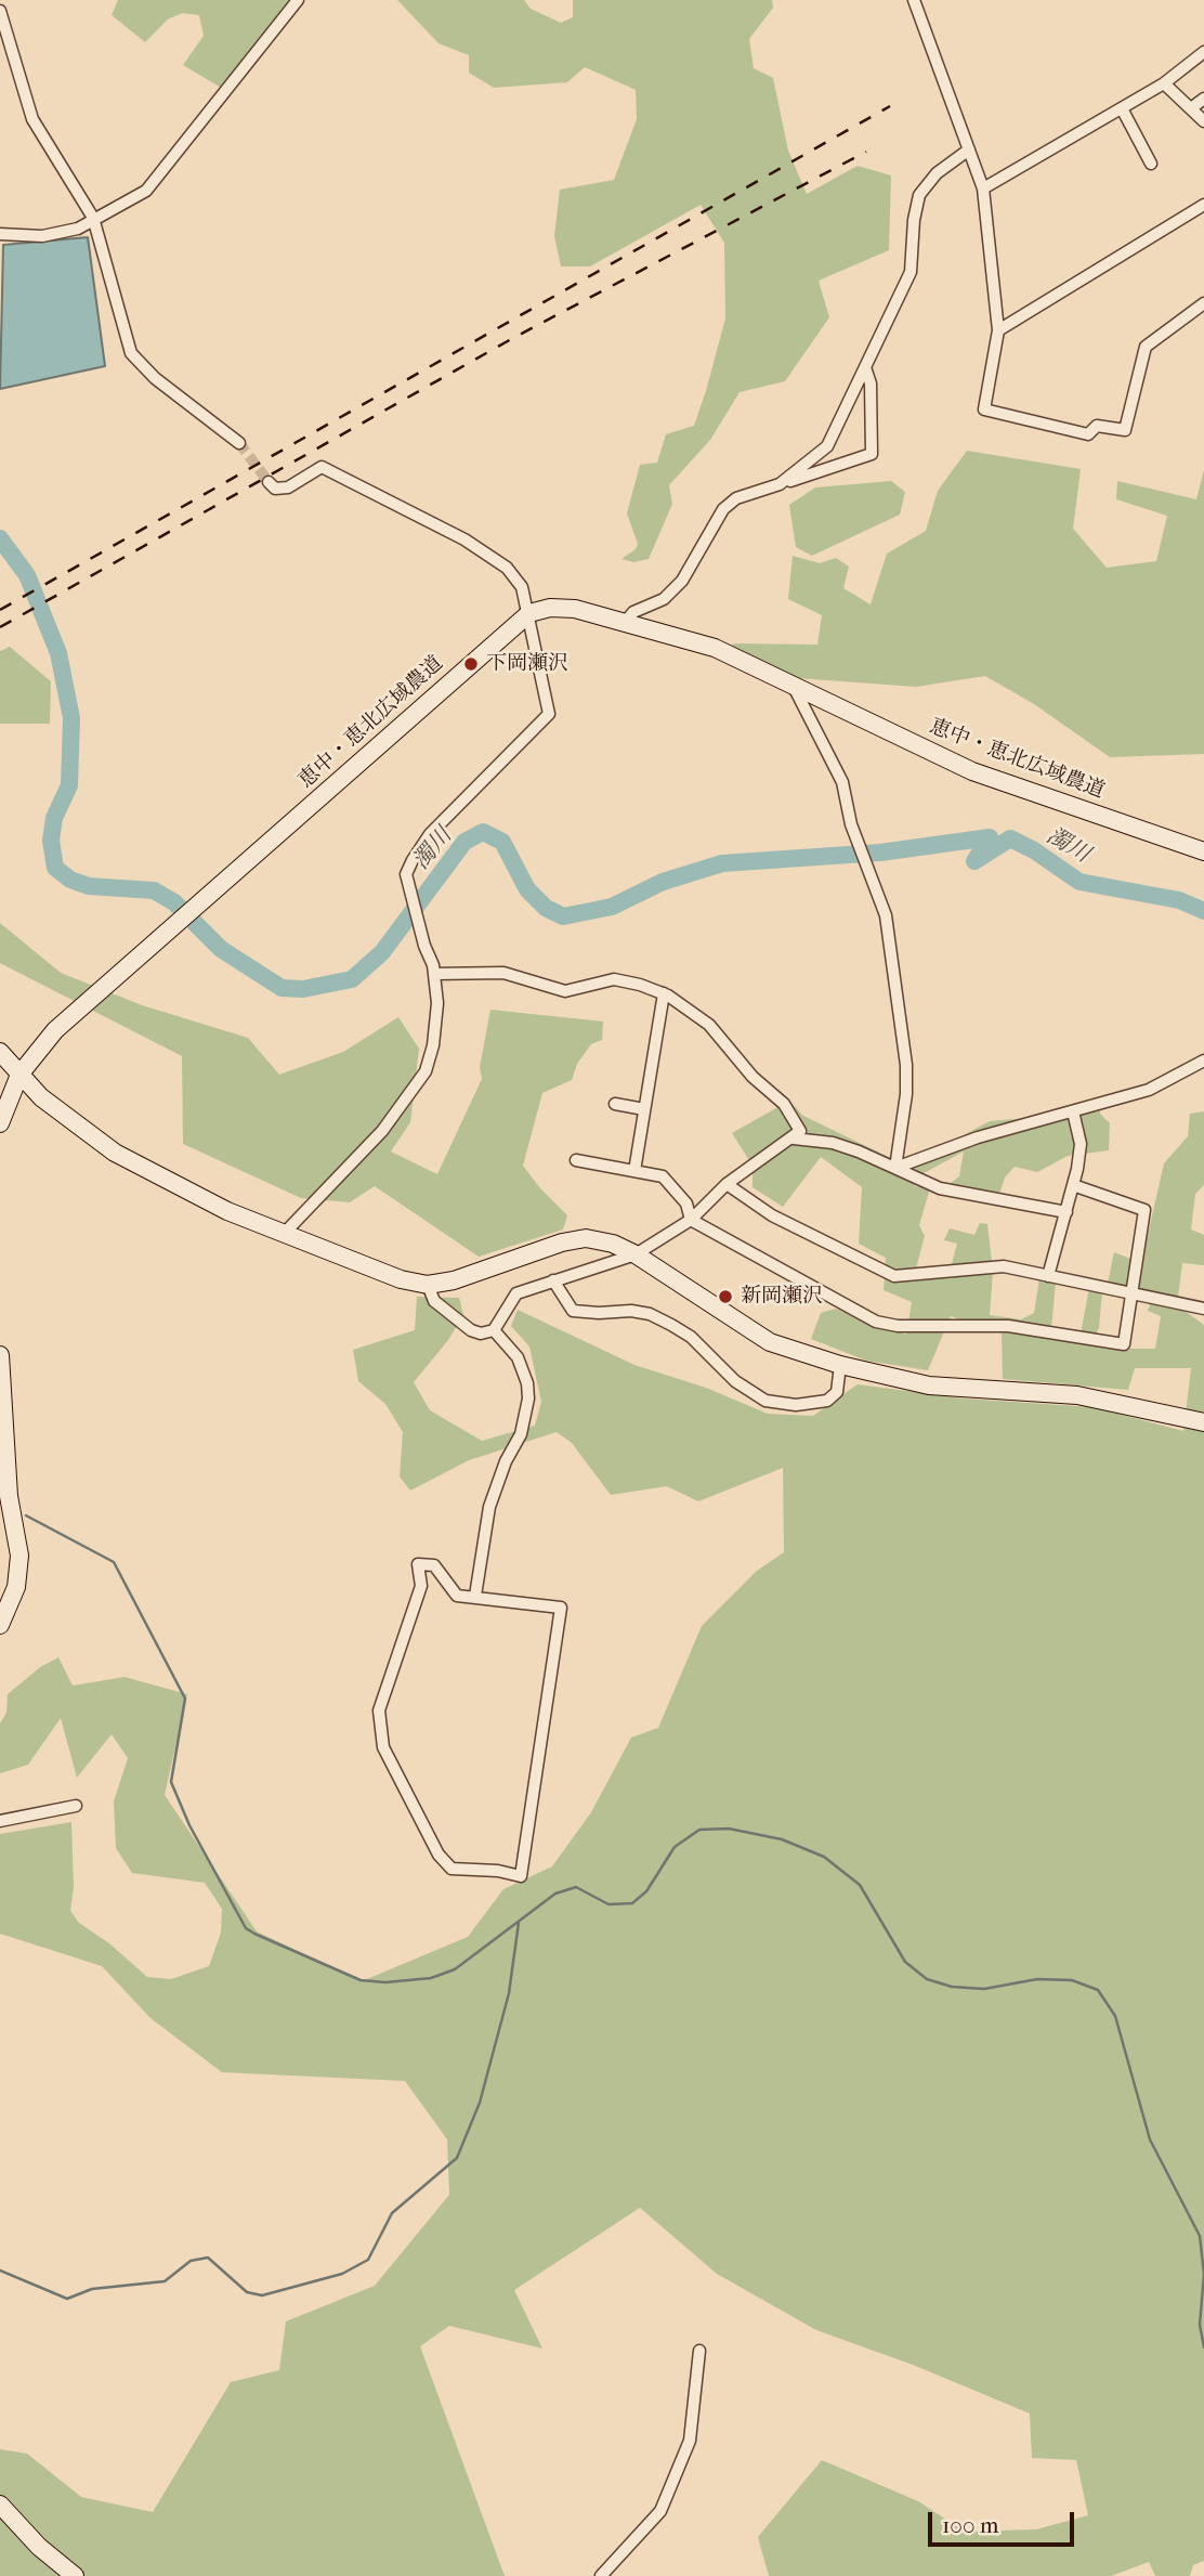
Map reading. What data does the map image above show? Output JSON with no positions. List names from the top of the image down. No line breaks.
{"streets":{"street":["恵中・恵北広域農道"]},"water":["濁川"],"places":["下岡瀬沢","新岡瀬沢"],"scale_bar":"100 m"}
